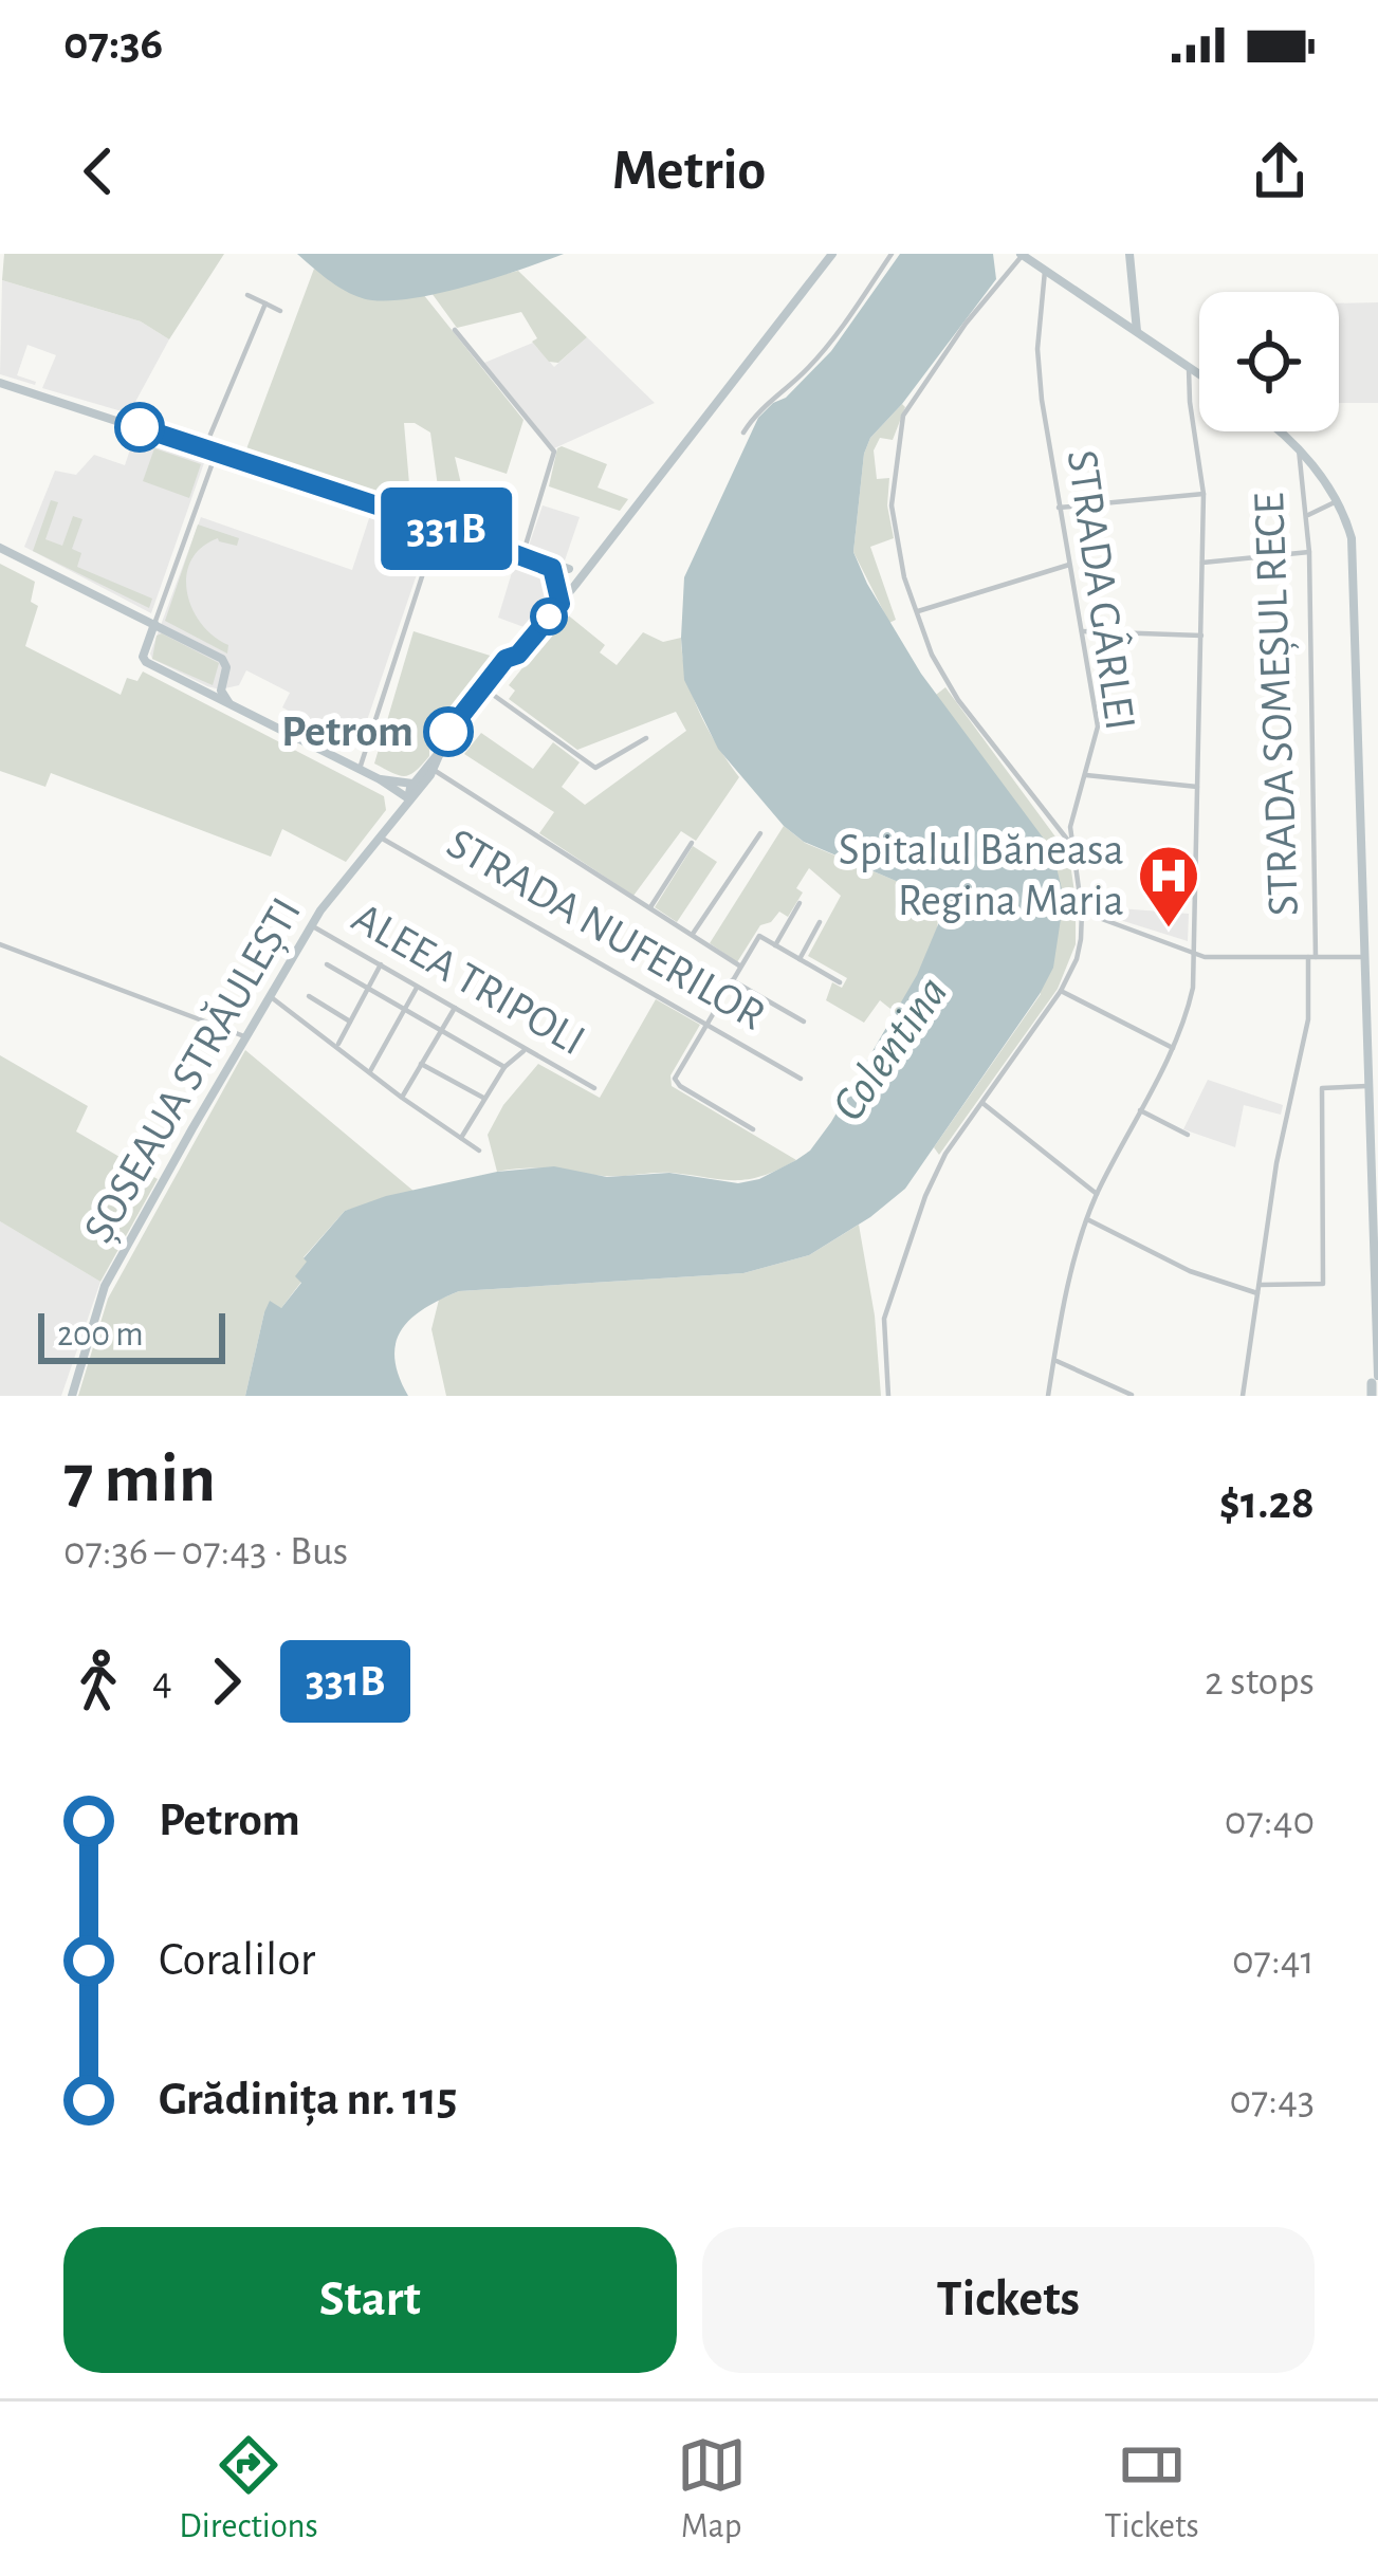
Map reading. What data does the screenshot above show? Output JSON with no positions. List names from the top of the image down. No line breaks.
{"streets":{"street":["STRADA GÂRLEI","STRADA SOMEȘUL RECE","STRADA NUFERILOR","ALEEA TRIPOLI","ȘOSEAUA STRĂULEȘTI"]},"crossings":[["STRADA NUFERILOR","ȘOSEAUA STRĂULEȘTI"],["ALEEA TRIPOLI","ȘOSEAUA STRĂULEȘTI"]],"water":["Colentina"],"places":{"other":["Petrom"],"hospital":["Spitalul Băneasa Regina Maria"]},"lines":["bus line 331B"],"scale_bar":"200 m","page":{"status":"07:36","header":"Metrio","on_map":"331B","scale":"200 m","heading":["7 min","07:36 – 07:43 · Bus","$1.28"],"legs":["4","331B","2 stops"],"list":[{"name":"Petrom","value":"07:40"},{"name":"Coralilor","value":"07:41"},{"name":"Grădinița nr. 115","value":"07:43"}],"buttons":["Start","Tickets"],"tabs":["Directions","Map","Tickets"]}}
